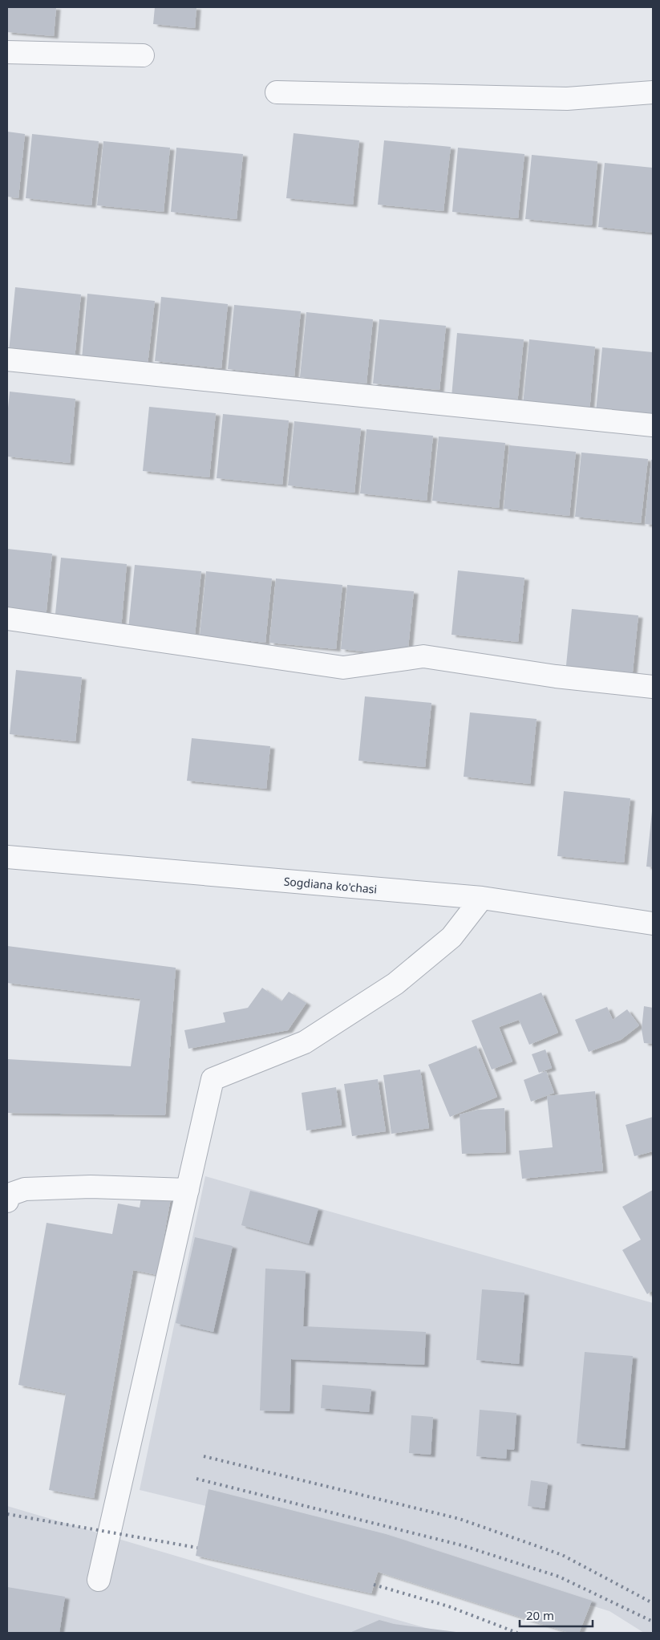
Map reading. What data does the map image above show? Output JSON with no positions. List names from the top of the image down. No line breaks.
{"streets":{"street":["Sogdiana ko'chasi"]},"scale_bar":"20 m"}
